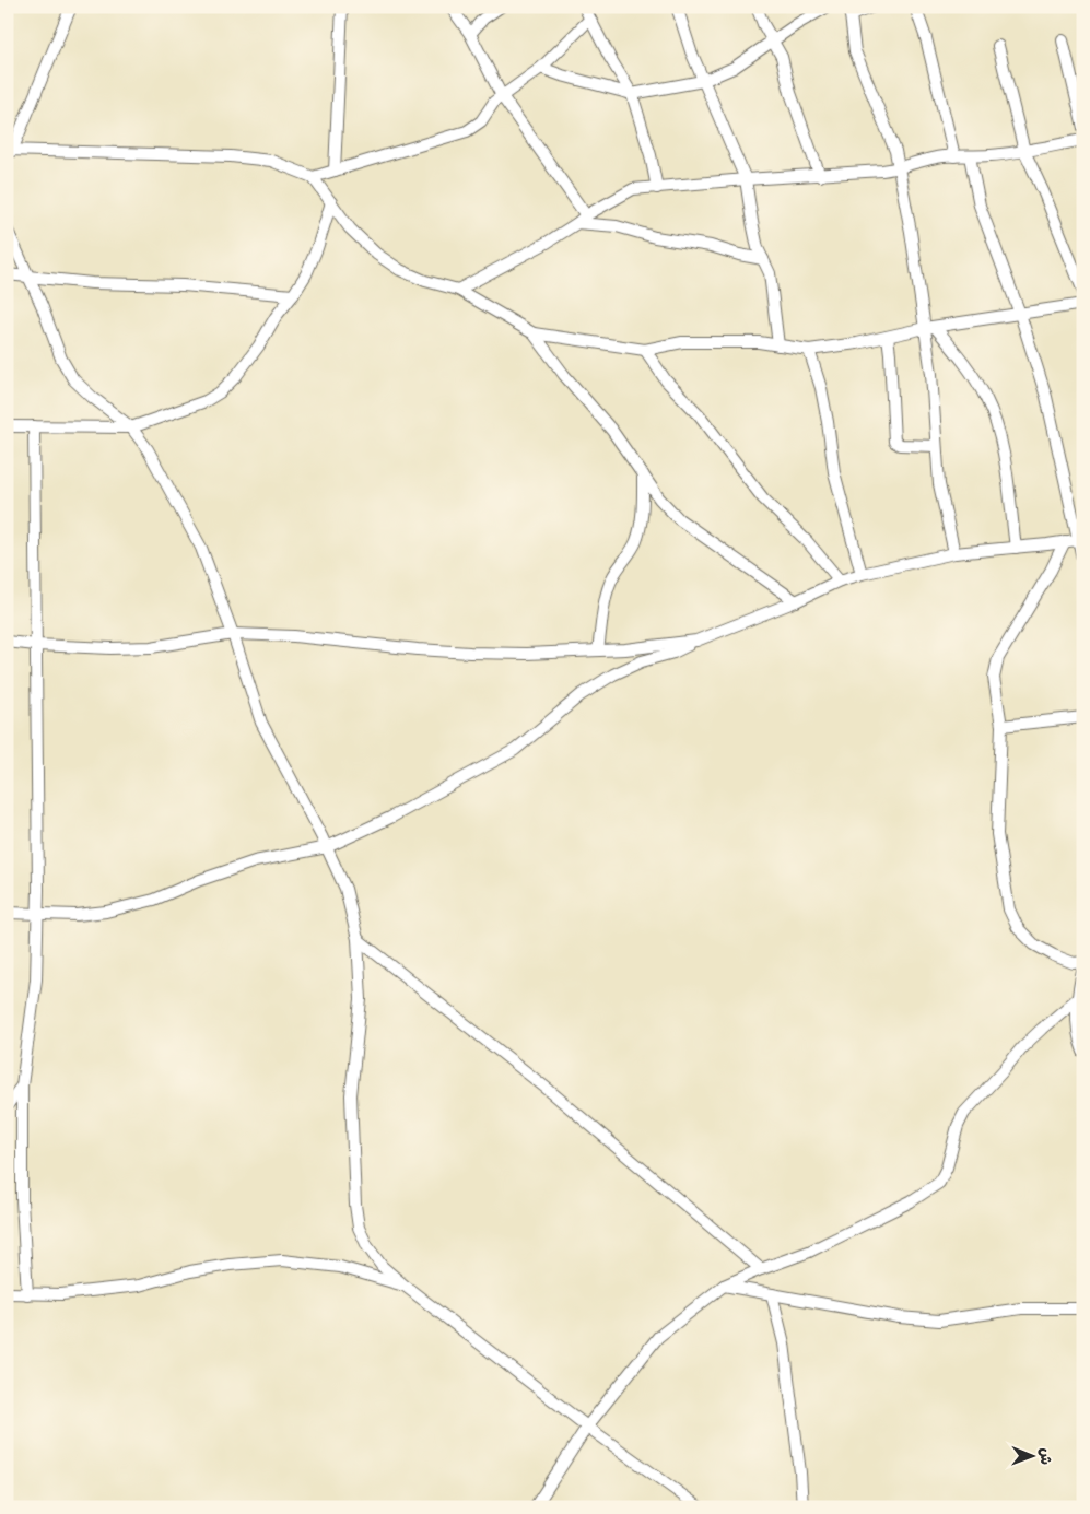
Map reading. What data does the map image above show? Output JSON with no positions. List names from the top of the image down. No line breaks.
{"north":"right"}
